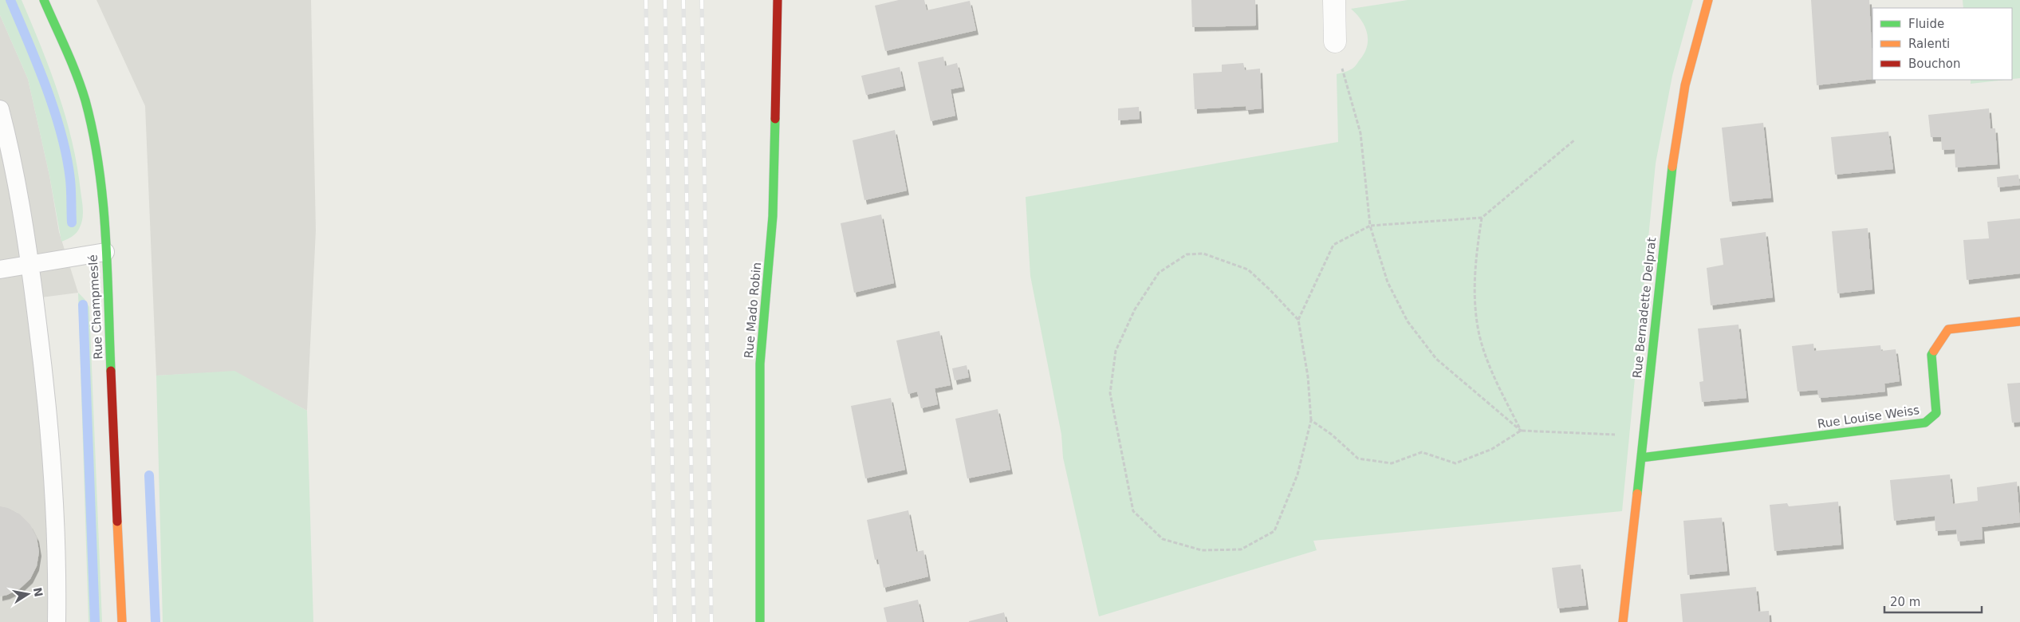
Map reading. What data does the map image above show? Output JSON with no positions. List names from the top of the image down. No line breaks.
{"streets":{"street":["Rue Champmeslé","Rue Bernadette Delprat","Rue Mado Robin","Rue Louise Weiss"]},"crossings":[["Rue Bernadette Delprat","Rue Louise Weiss"]],"legend":["Fluide","Ralenti","Bouchon"],"scale_bar":"20 m","north":"right"}
